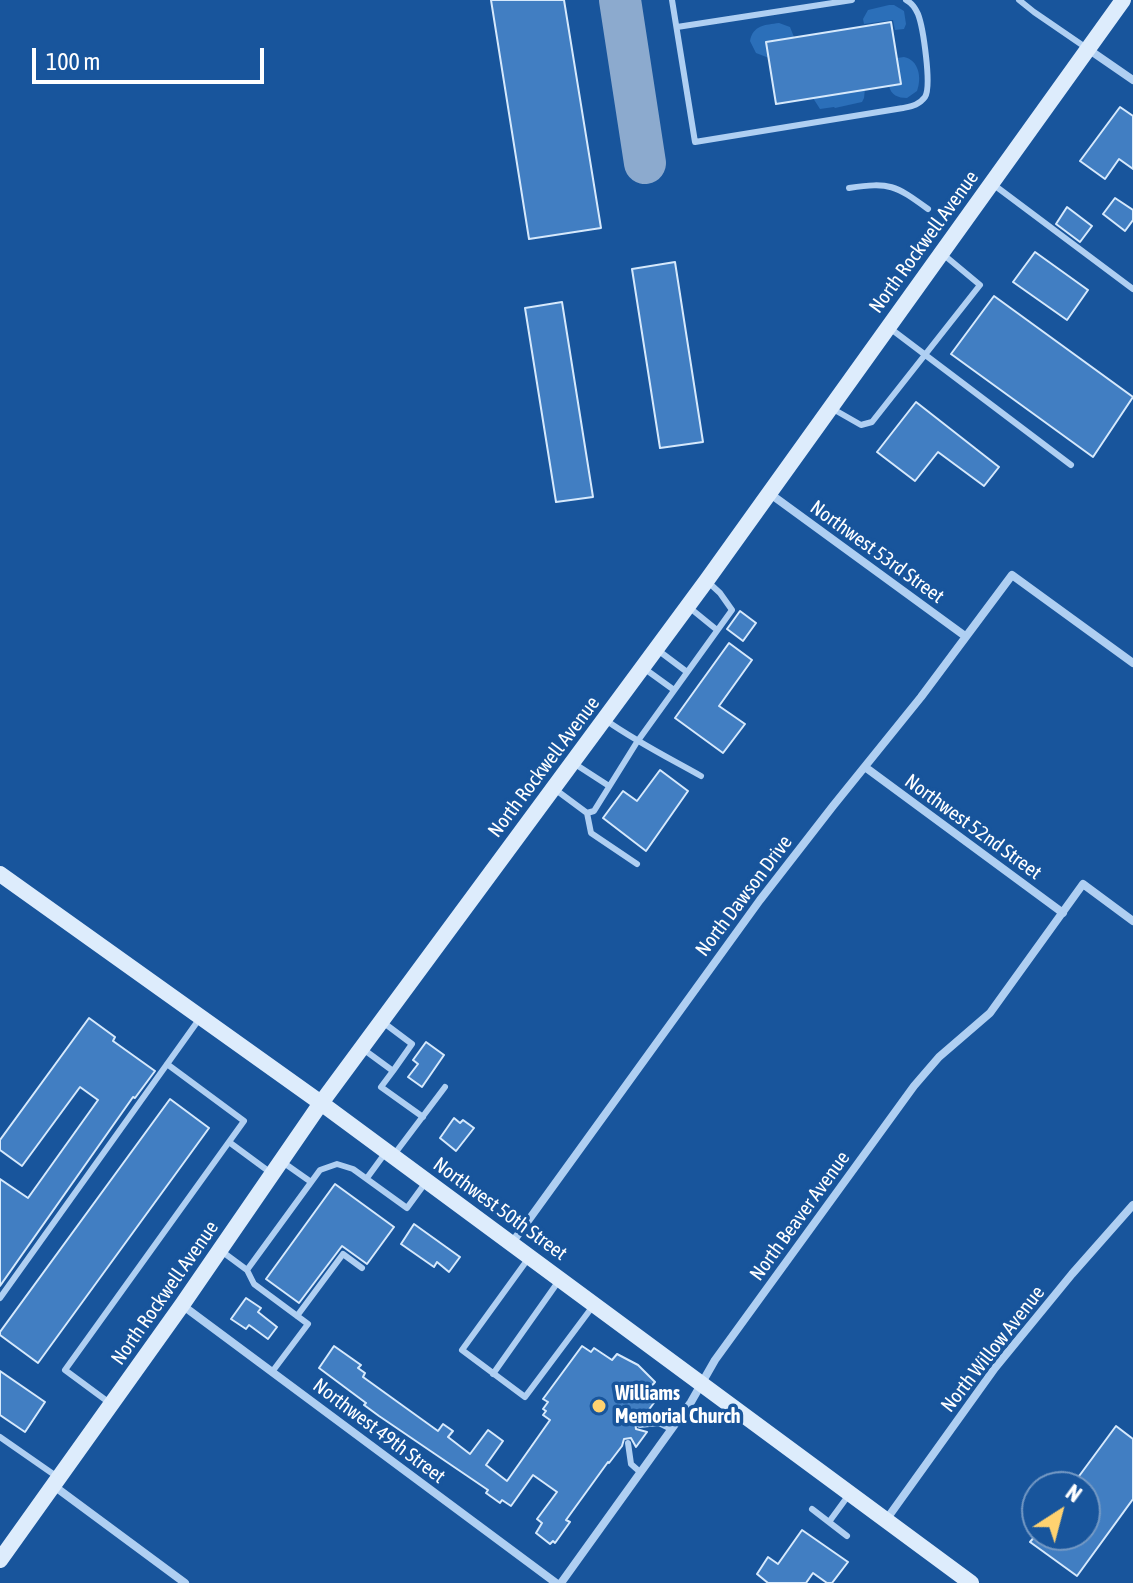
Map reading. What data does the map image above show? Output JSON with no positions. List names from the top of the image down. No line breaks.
{"streets":{"main road":["North Rockwell Avenue","Northwest 50th Street"],"street":["Northwest 53rd Street","Northwest 52nd Street","North Dawson Drive","North Beaver Avenue","North Willow Avenue","Northwest 49th Street"]},"crossings":[["North Rockwell Avenue","Northwest 53rd Street"],["North Rockwell Avenue","Northwest 50th Street"],["North Rockwell Avenue","Northwest 49th Street"],["Northwest 53rd Street","North Dawson Drive"],["Northwest 52nd Street","North Dawson Drive"],["Northwest 52nd Street","North Beaver Avenue"],["North Dawson Drive","Northwest 50th Street"],["Northwest 50th Street","North Beaver Avenue"],["Northwest 50th Street","North Willow Avenue"],["North Beaver Avenue","Northwest 49th Street"]],"places":["Williams Memorial Church"],"scale_bar":"100 m","north":"top right"}
